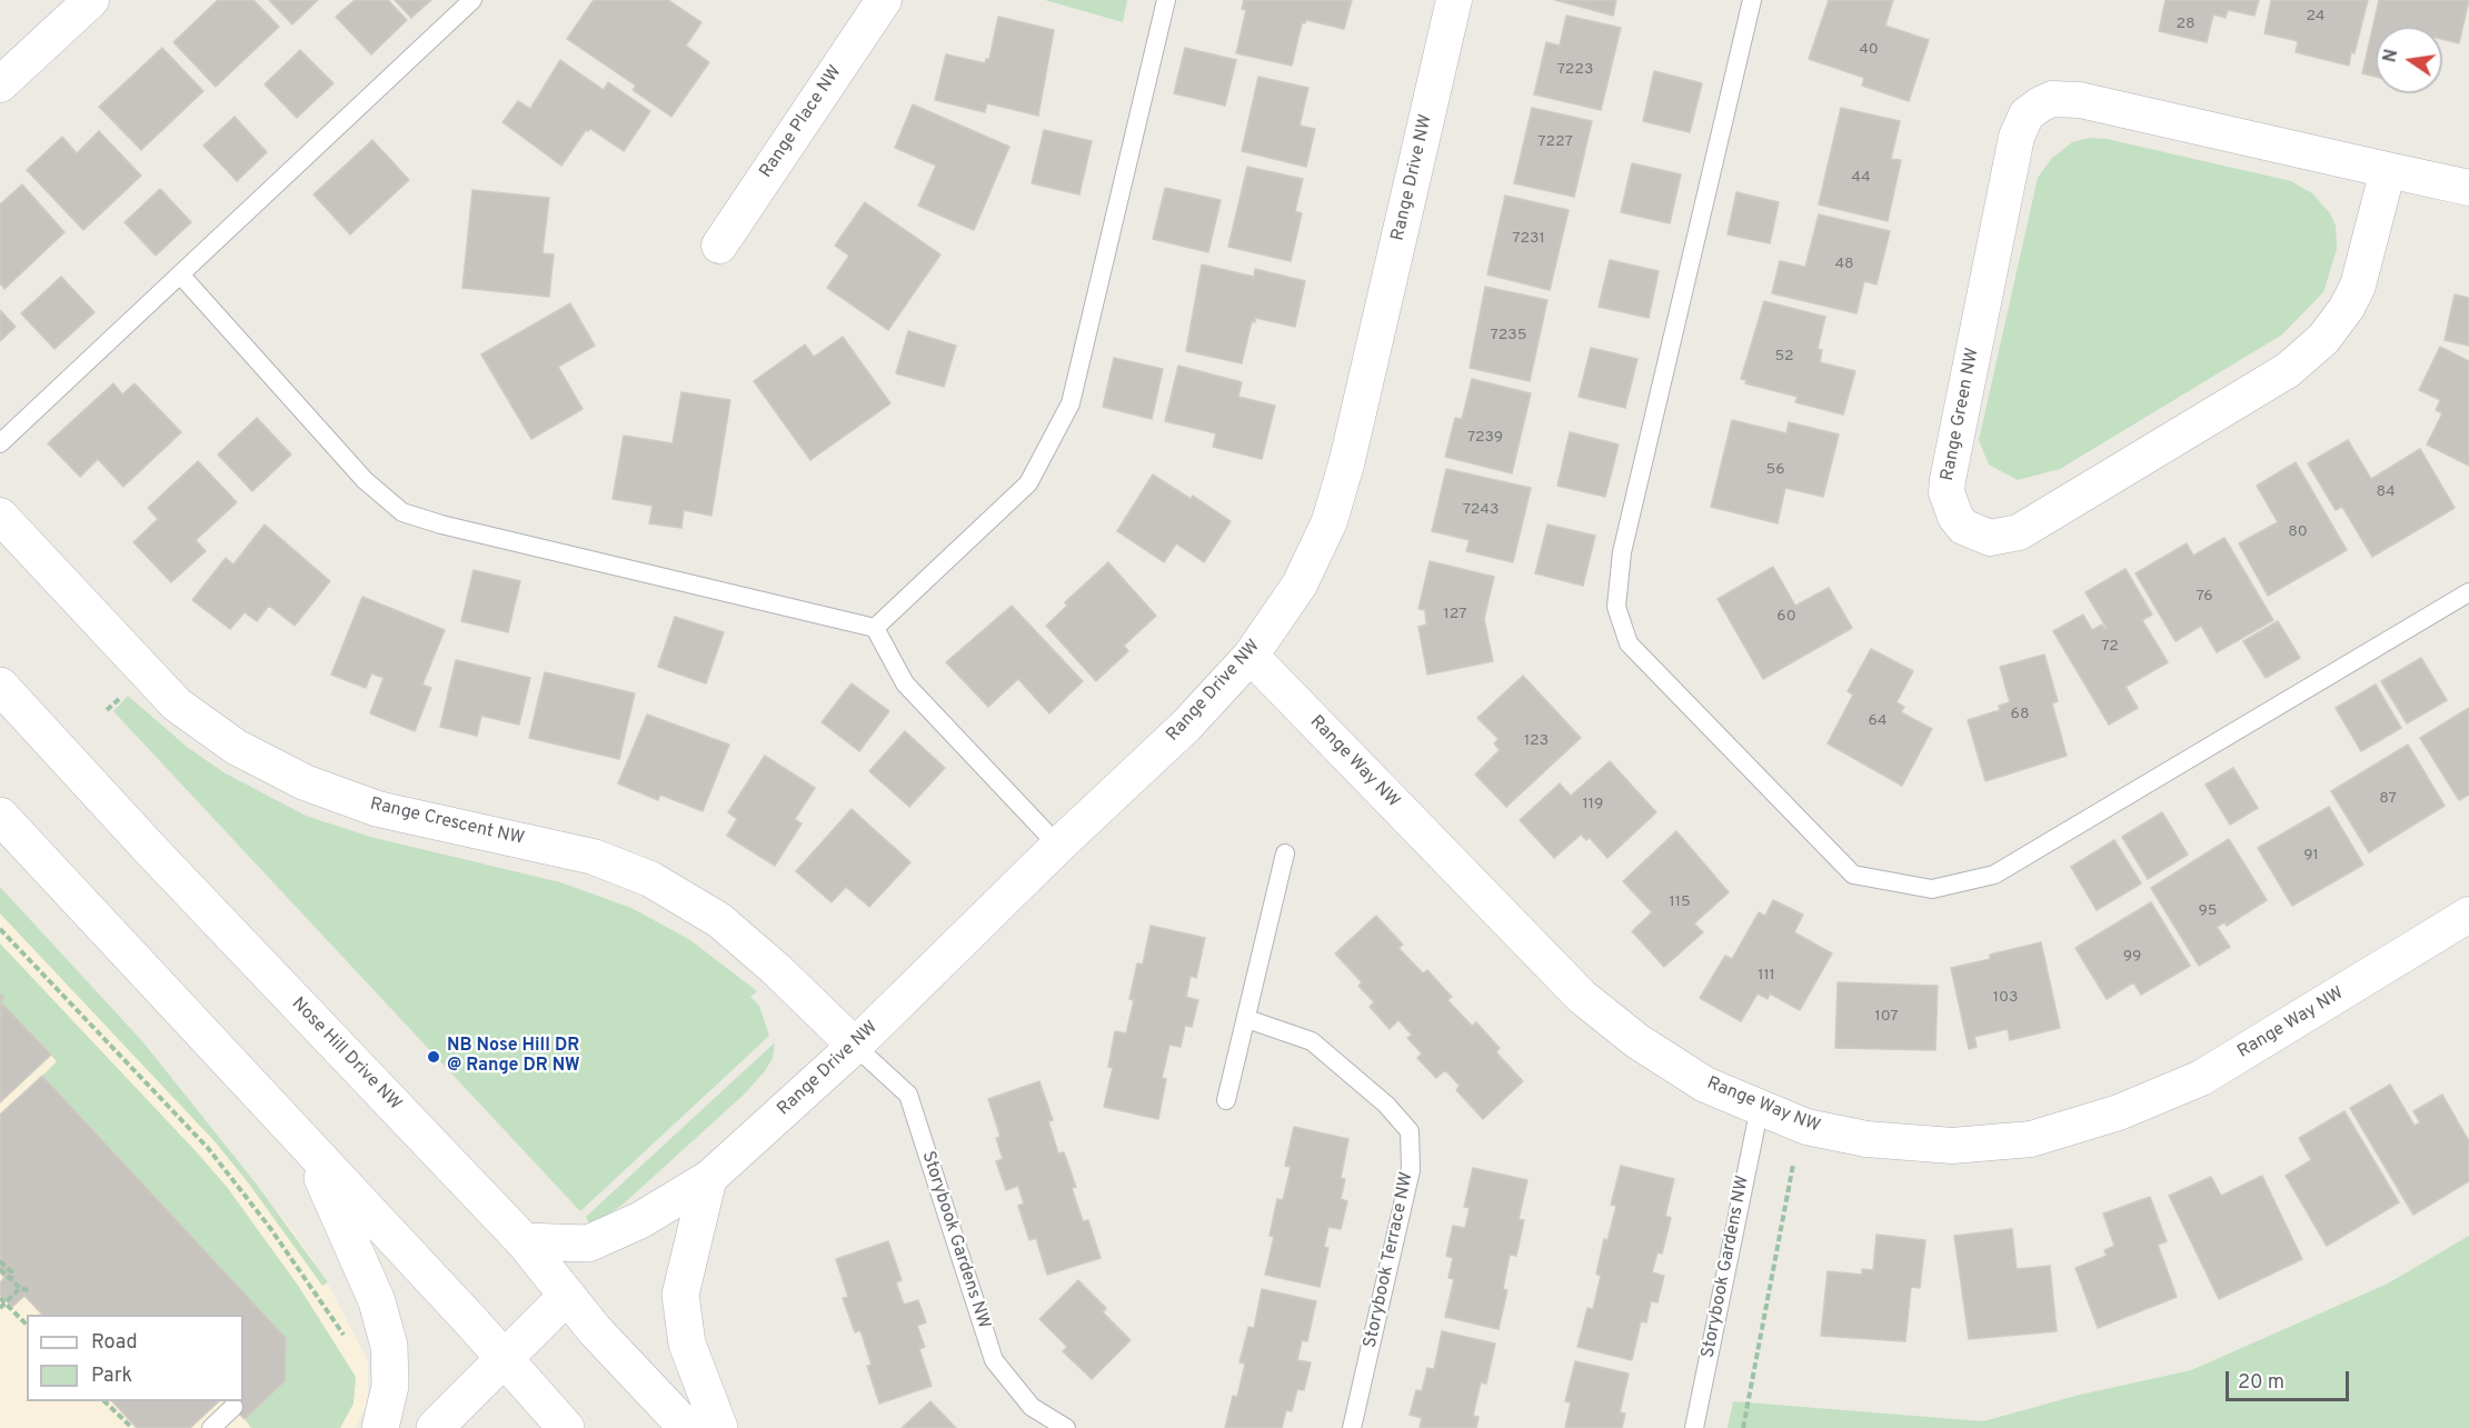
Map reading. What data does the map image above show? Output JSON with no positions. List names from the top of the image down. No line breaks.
{"streets":{"main road":["Nose Hill Drive NW"],"street":["Range Place NW","Range Drive NW","Range Green NW","Range Way NW","Range Crescent NW"],"lane":["Storybook Gardens NW","Storybook Terrace NW"]},"crossings":[["Range Drive NW","Range Way NW"],["Range Drive NW","Range Crescent NW"],["Range Drive NW","Storybook Gardens NW"],["Range Way NW","Storybook Gardens NW"],["Range Crescent NW","Storybook Gardens NW"]],"places":["NB Nose Hill DR @ Range DR NW"],"house_numbers":["24","28","40","7223","7227","44","7231","48","7235","52","7239","56","84","7243","80","76","127","60","72","68","64","123","87","119","91","115","95","99","111","103","107"],"legend":["Road","Park"],"scale_bar":"20 m","north":"left"}
